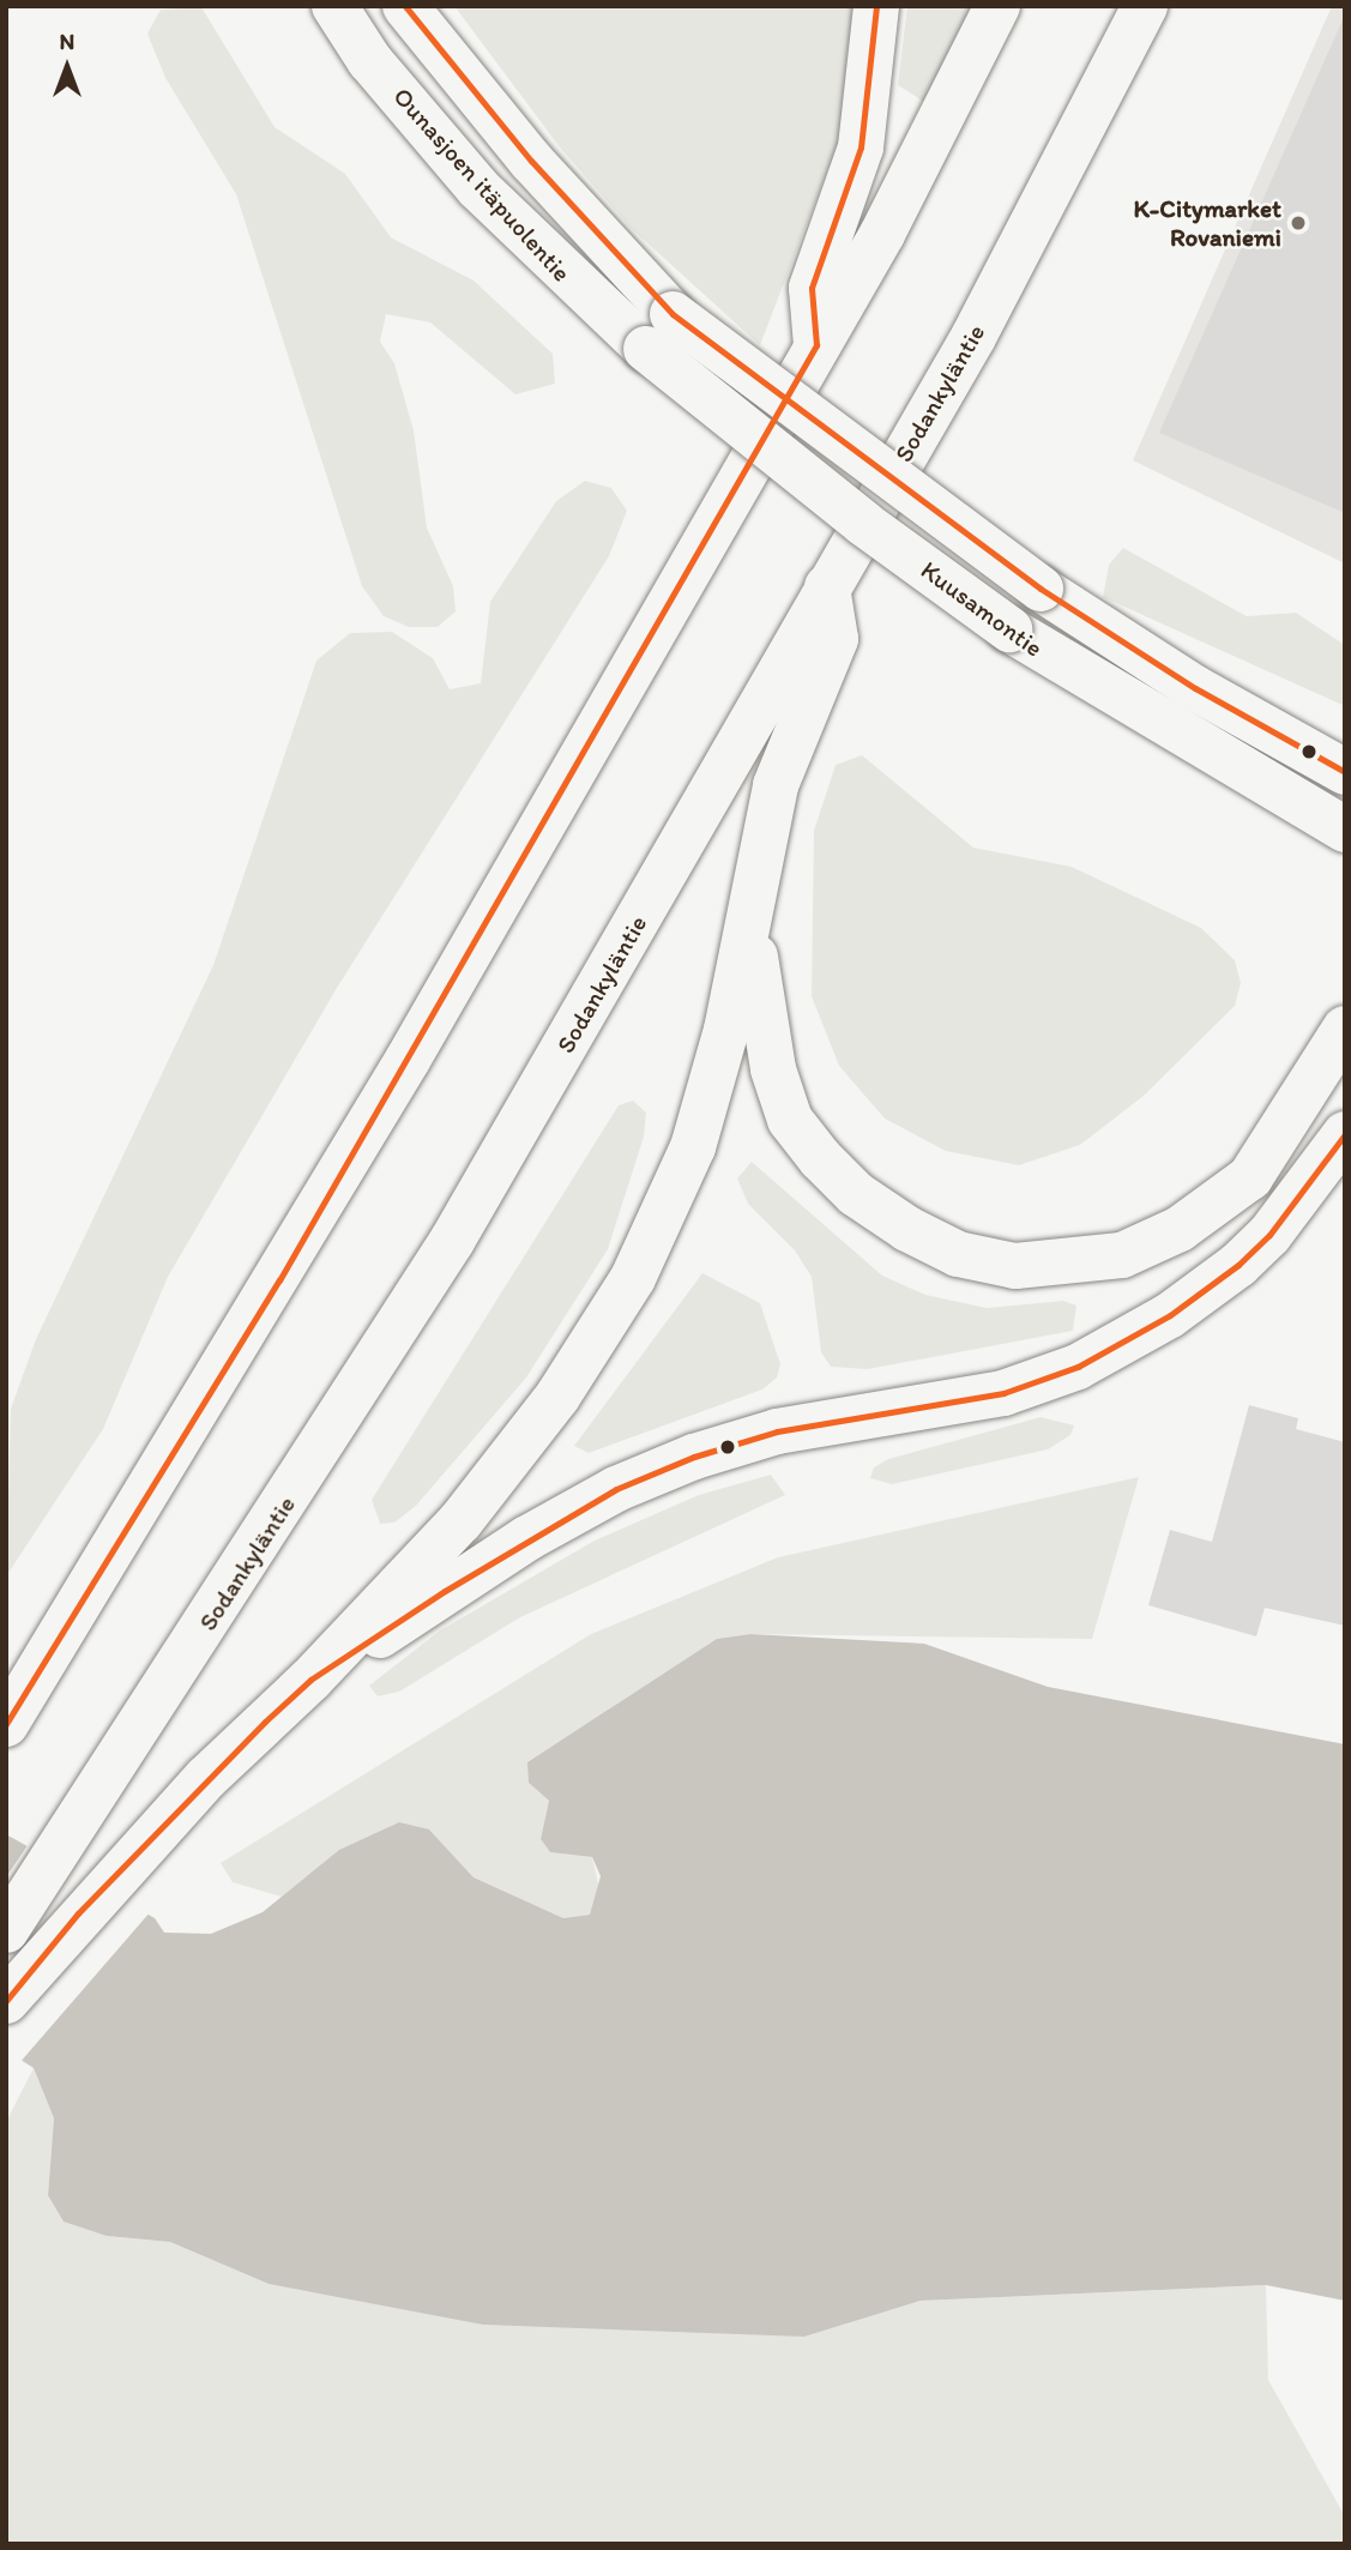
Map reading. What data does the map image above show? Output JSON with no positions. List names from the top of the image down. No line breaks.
{"streets":{"main road":["Ounasjoen itäpuolentie","Sodankyläntie","Kuusamontie"]},"crossings":[["Ounasjoen itäpuolentie","Kuusamontie"]],"places":["K-Citymarket Rovaniemi"],"north":"top"}
